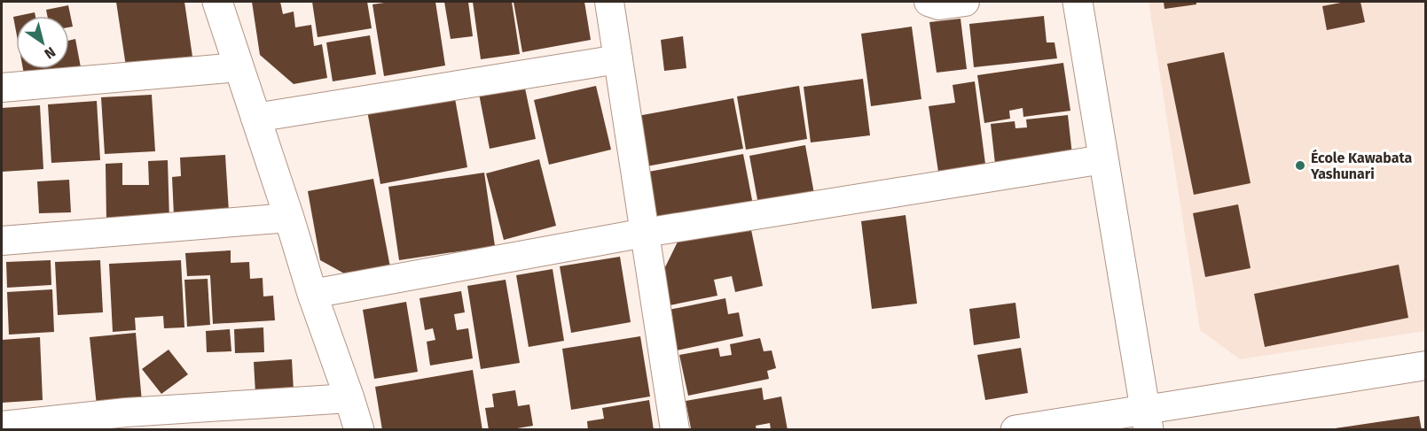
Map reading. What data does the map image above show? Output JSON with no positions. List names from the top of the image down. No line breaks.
{"places":["École Kawabata Yashunari"],"north":"bottom right"}
